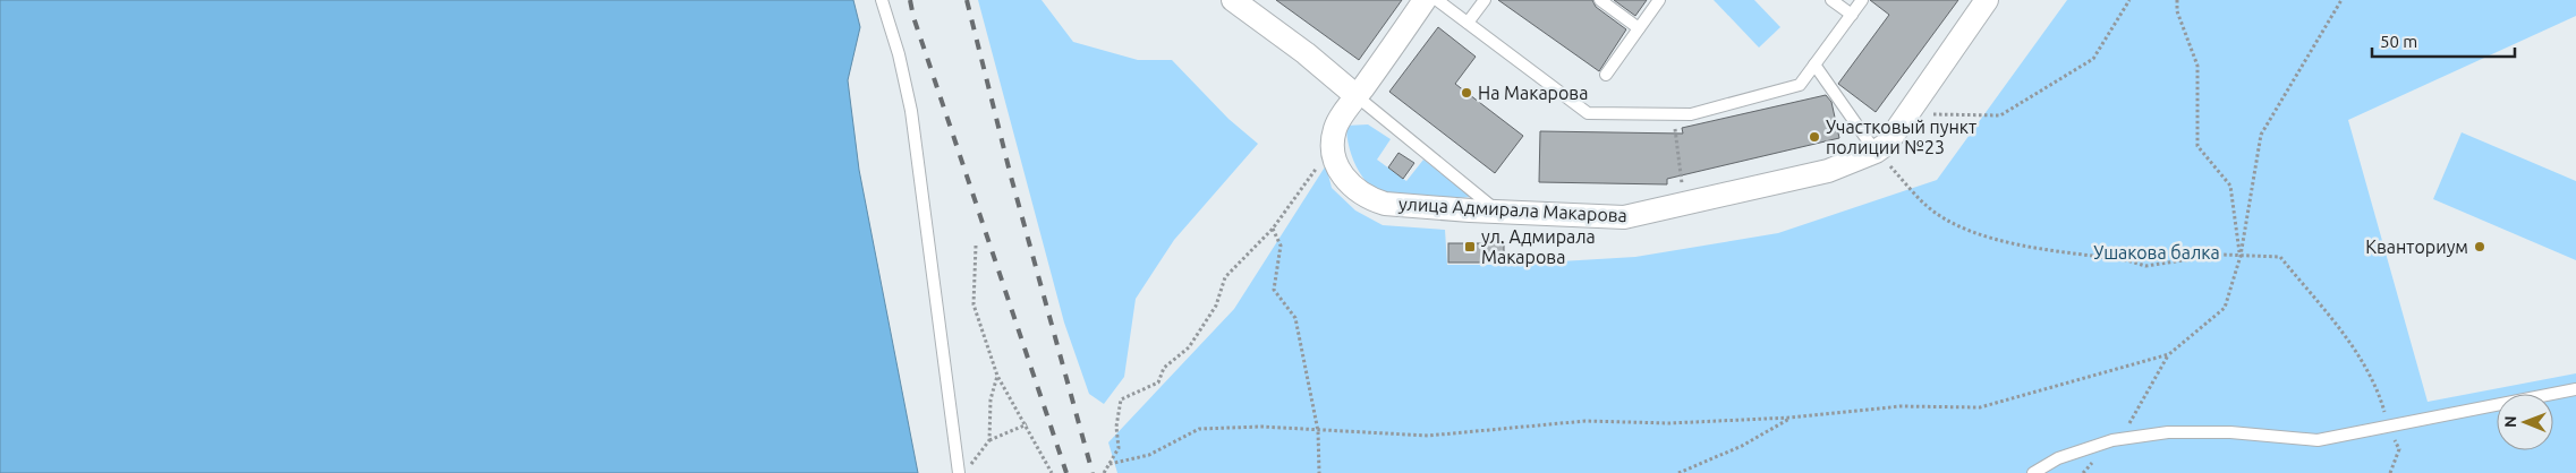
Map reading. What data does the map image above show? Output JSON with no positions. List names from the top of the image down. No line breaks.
{"streets":{"street":["улица Адмирала Макарова"]},"parks":["Ушакова балка"],"places":{"other":["На Макарова","Участковый пункт полиции №23","Кванториум"],"transit":["ул. Адмирала Макарова"]},"scale_bar":"50 m","north":"left"}
